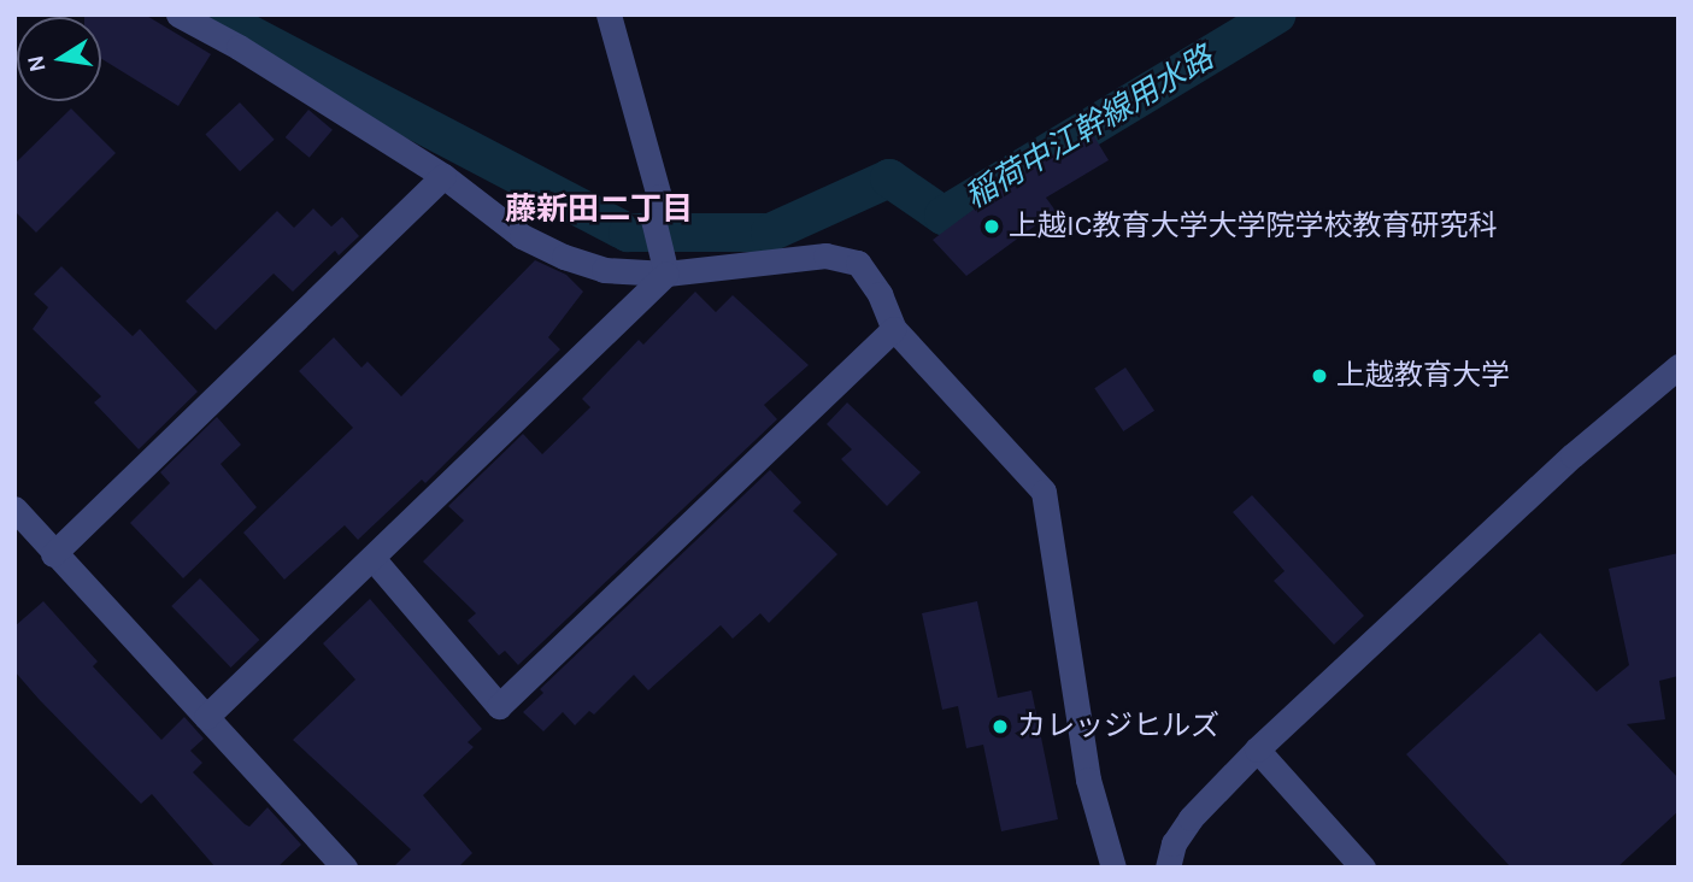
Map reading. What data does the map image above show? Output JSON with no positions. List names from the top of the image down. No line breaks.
{"districts":["藤新田二丁目"],"water":["稲荷中江幹線用水路"],"places":["上越IC教育大学大学院学校教育研究科","上越教育大学","カレッジヒルズ"],"north":"left"}
